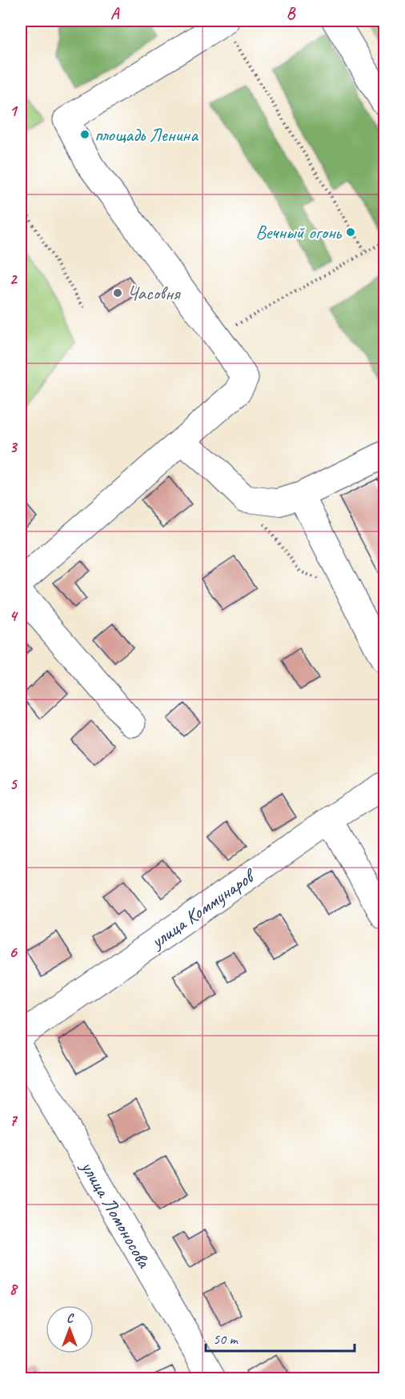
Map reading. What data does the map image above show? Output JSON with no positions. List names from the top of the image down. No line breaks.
{"streets":{"street":["улица Коммунаров","улица Ломоносова"]},"places":["площадь Ленина","Вечный огонь","Часовня"],"scale_bar":"50 m","north":"top","grid":{"columns":["A","B"],"rows":["1","2","3","4","5","6","7","8"]}}
